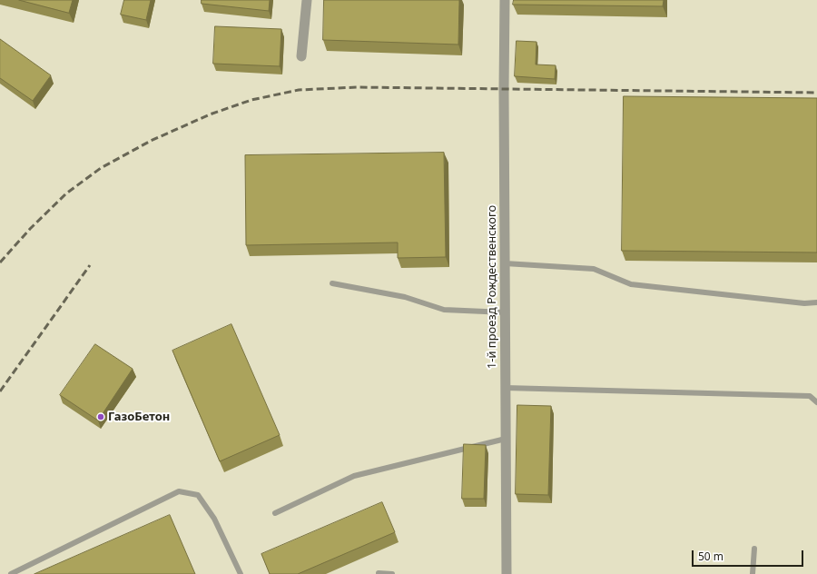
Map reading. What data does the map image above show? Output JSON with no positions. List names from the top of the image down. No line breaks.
{"streets":{"street":["1-й проезд Рождественского"]},"places":["ГазоБетон"],"scale_bar":"50 m"}
